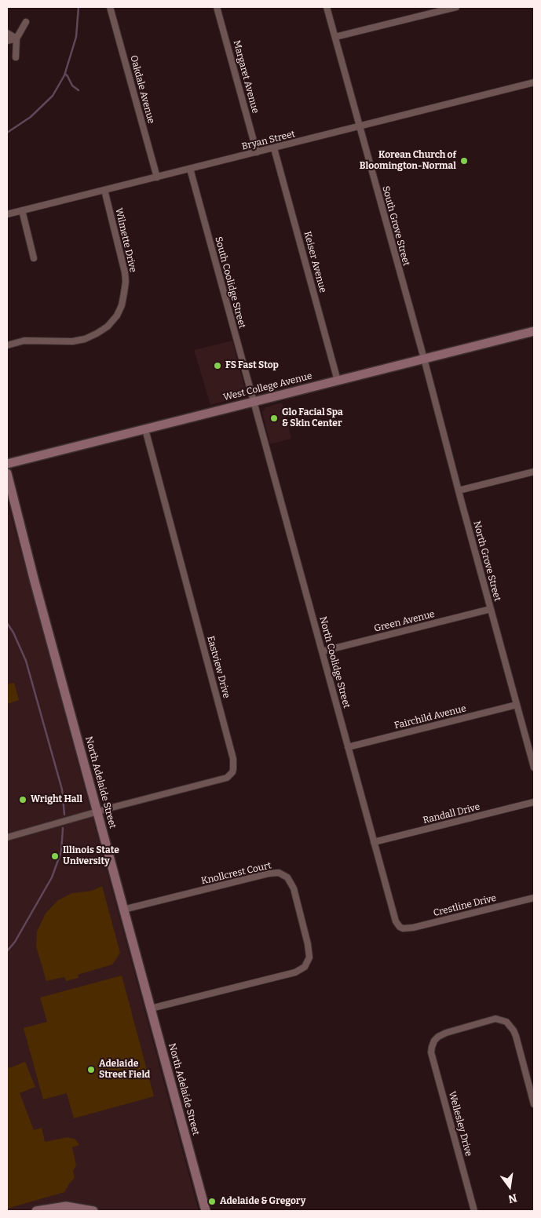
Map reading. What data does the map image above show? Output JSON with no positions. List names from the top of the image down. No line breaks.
{"streets":{"street":["Margaret Avenue","Oakdale Avenue","Bryan Street","South Grove Street","Wilmette Drive","Keiser Avenue","South Coolidge Street","West College Avenue","North Grove Street","Green Avenue","North Coolidge Street","Eastview Drive","Fairchild Avenue","North Adelaide Street","Randall Drive","Knollcrest Court","Crestline Drive","Wellesley Drive"]},"crossings":[["Margaret Avenue","Bryan Street"],["Oakdale Avenue","Bryan Street"],["Bryan Street","South Grove Street"],["Bryan Street","Wilmette Drive"],["Bryan Street","Keiser Avenue"],["Bryan Street","South Coolidge Street"],["South Grove Street","West College Avenue"],["South Grove Street","North Grove Street"],["Keiser Avenue","West College Avenue"],["South Coolidge Street","West College Avenue"],["South Coolidge Street","North Coolidge Street"],["West College Avenue","North Grove Street"],["West College Avenue","North Coolidge Street"],["West College Avenue","Eastview Drive"],["North Grove Street","Green Avenue"],["North Grove Street","Fairchild Avenue"],["Green Avenue","North Coolidge Street"],["North Coolidge Street","Fairchild Avenue"],["North Coolidge Street","Randall Drive"],["North Coolidge Street","Crestline Drive"],["Eastview Drive","North Adelaide Street"],["North Adelaide Street","Knollcrest Court"]],"places":["Korean Church of Bloomington-Normal","FS Fast Stop","Glo Facial Spa & Skin Center","Wright Hall","Illinois State University","Adelaide Street Field","Adelaide & Gregory"],"north":"bottom"}
